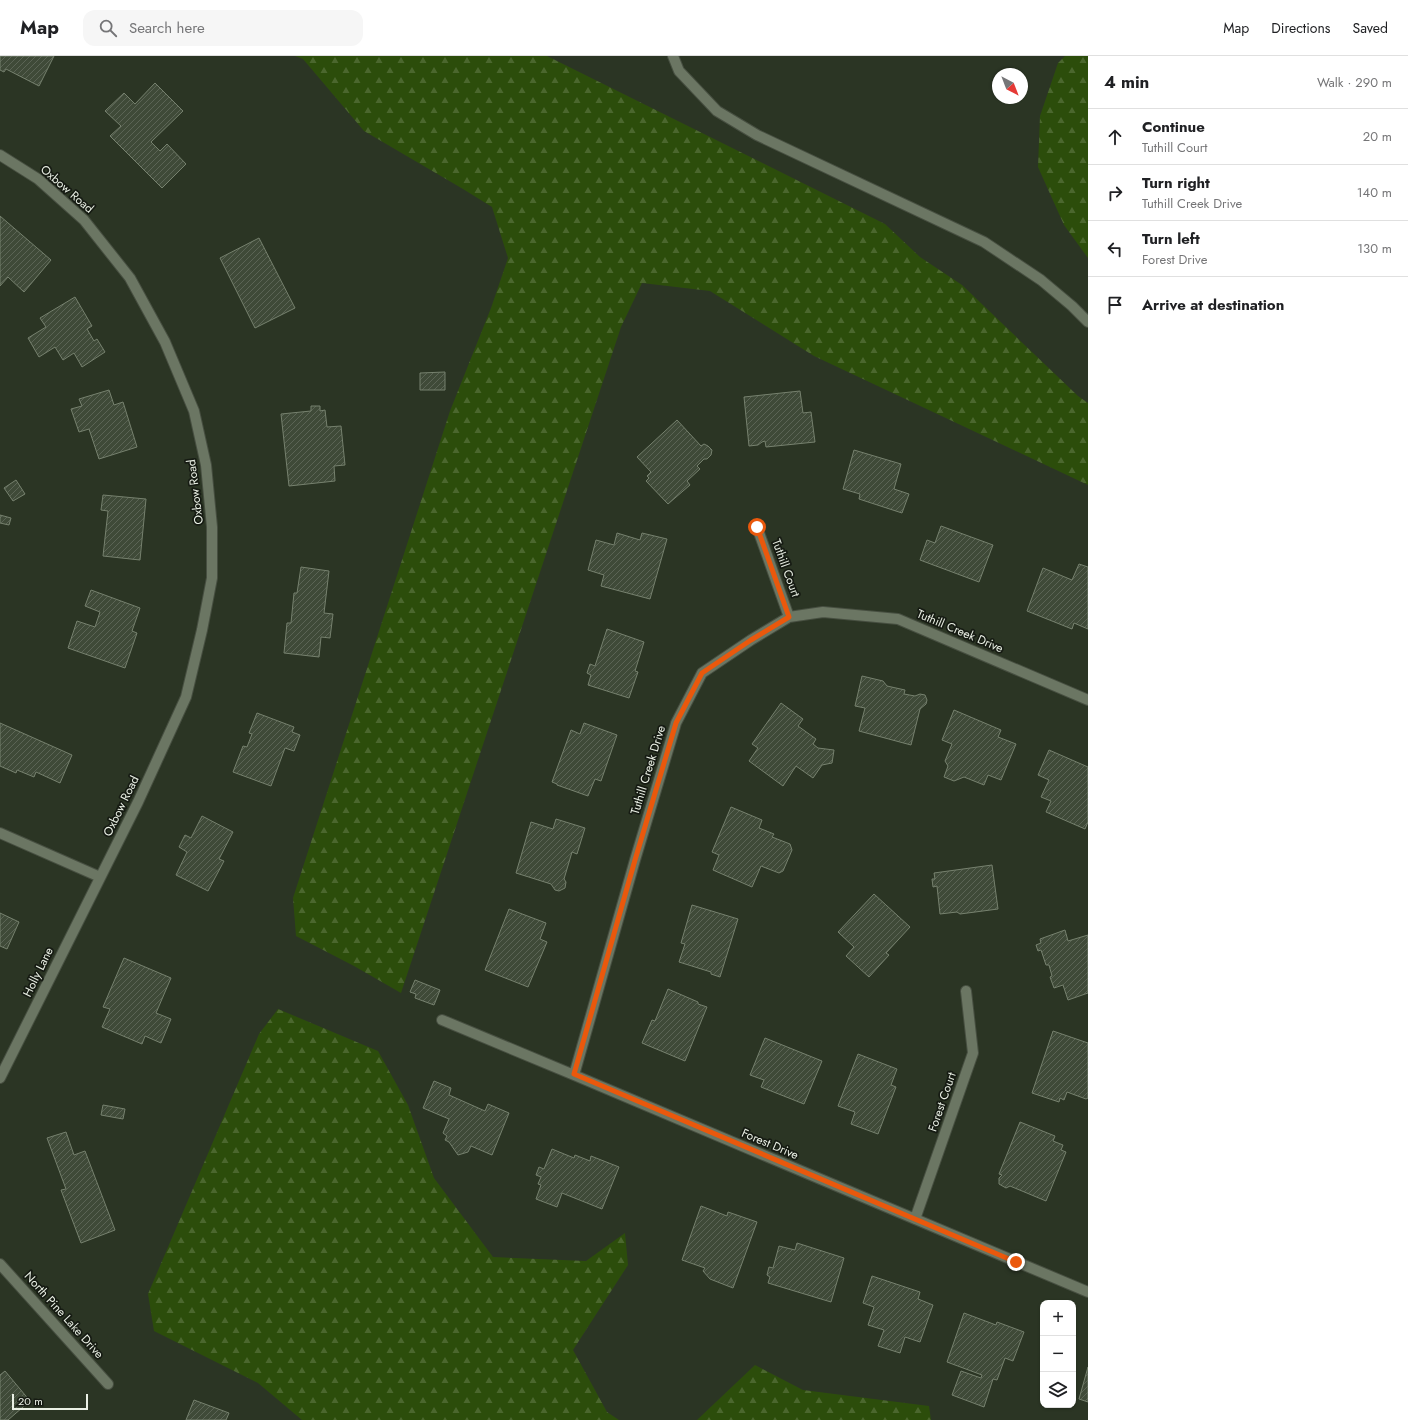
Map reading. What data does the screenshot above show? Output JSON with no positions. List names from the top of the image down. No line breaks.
{"streets":{"street":["Oxbow Road","Tuthill Court","Tuthill Creek Drive","Holly Lane","Forest Court","Forest Drive","North Pine Lake Drive"]},"crossings":[["Oxbow Road","Holly Lane"],["Tuthill Court","Tuthill Creek Drive"],["Tuthill Creek Drive","Forest Drive"],["Forest Court","Forest Drive"]],"scale_bar":"20 m","north":"bottom right","page":{"header":"Map","search":"Search here","nav":["Map","Directions","Saved"],"heading":["4 min","Walk · 290 m"],"list":[["Continue","Tuthill Court","20 m"],["Turn right","Tuthill Creek Drive","140 m"],["Turn left","Forest Drive","130 m"],"Arrive at destination"],"map_buttons":["+","−"],"scale":"20 m"}}
